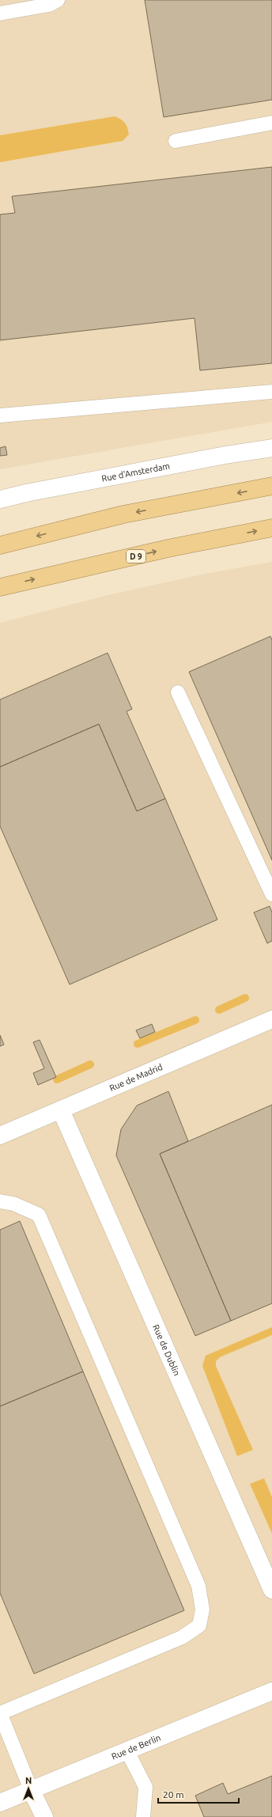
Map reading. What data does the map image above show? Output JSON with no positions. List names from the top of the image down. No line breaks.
{"streets":{"highway":["D 9"],"street":["Rue d'Amsterdam","Rue de Madrid","Rue de Dublin","Rue de Berlin"]},"crossings":[["Rue de Madrid","Rue de Dublin"]],"scale_bar":"20 m","north":"top"}
